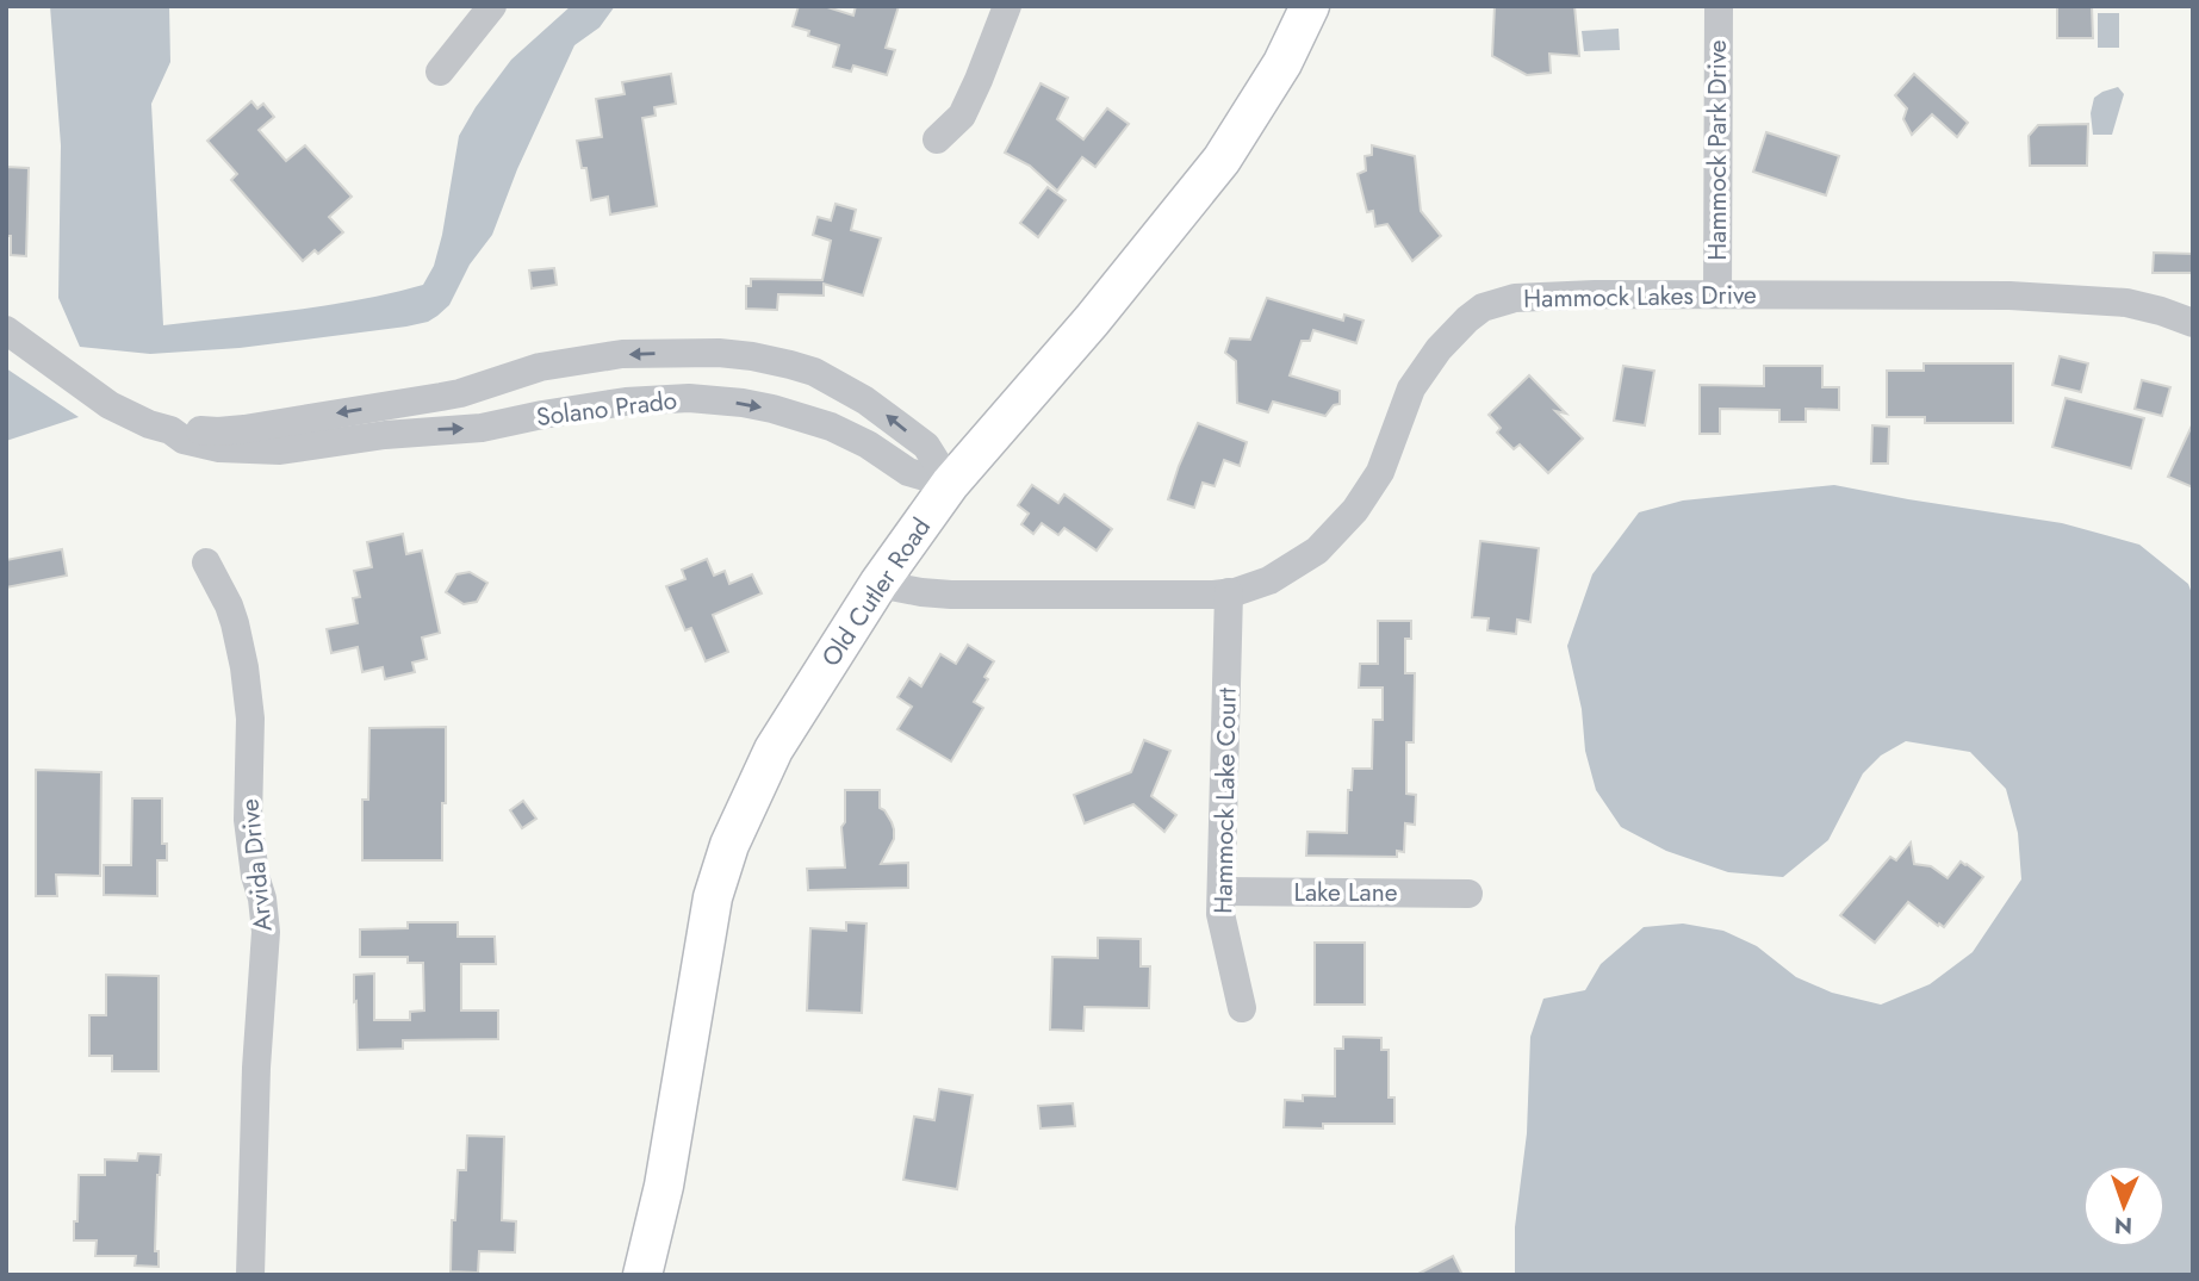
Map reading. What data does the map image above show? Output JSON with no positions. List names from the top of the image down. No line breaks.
{"streets":{"main road":["Old Cutler Road"],"street":["Hammock Park Drive","Hammock Lakes Drive","Solano Prado","Hammock Lake Court","Arvida Drive","Lake Lane"]},"crossings":[["Hammock Park Drive","Hammock Lakes Drive"],["Hammock Lakes Drive","Old Cutler Road"],["Hammock Lakes Drive","Hammock Lake Court"],["Solano Prado","Old Cutler Road"],["Hammock Lake Court","Lake Lane"]],"north":"bottom"}
